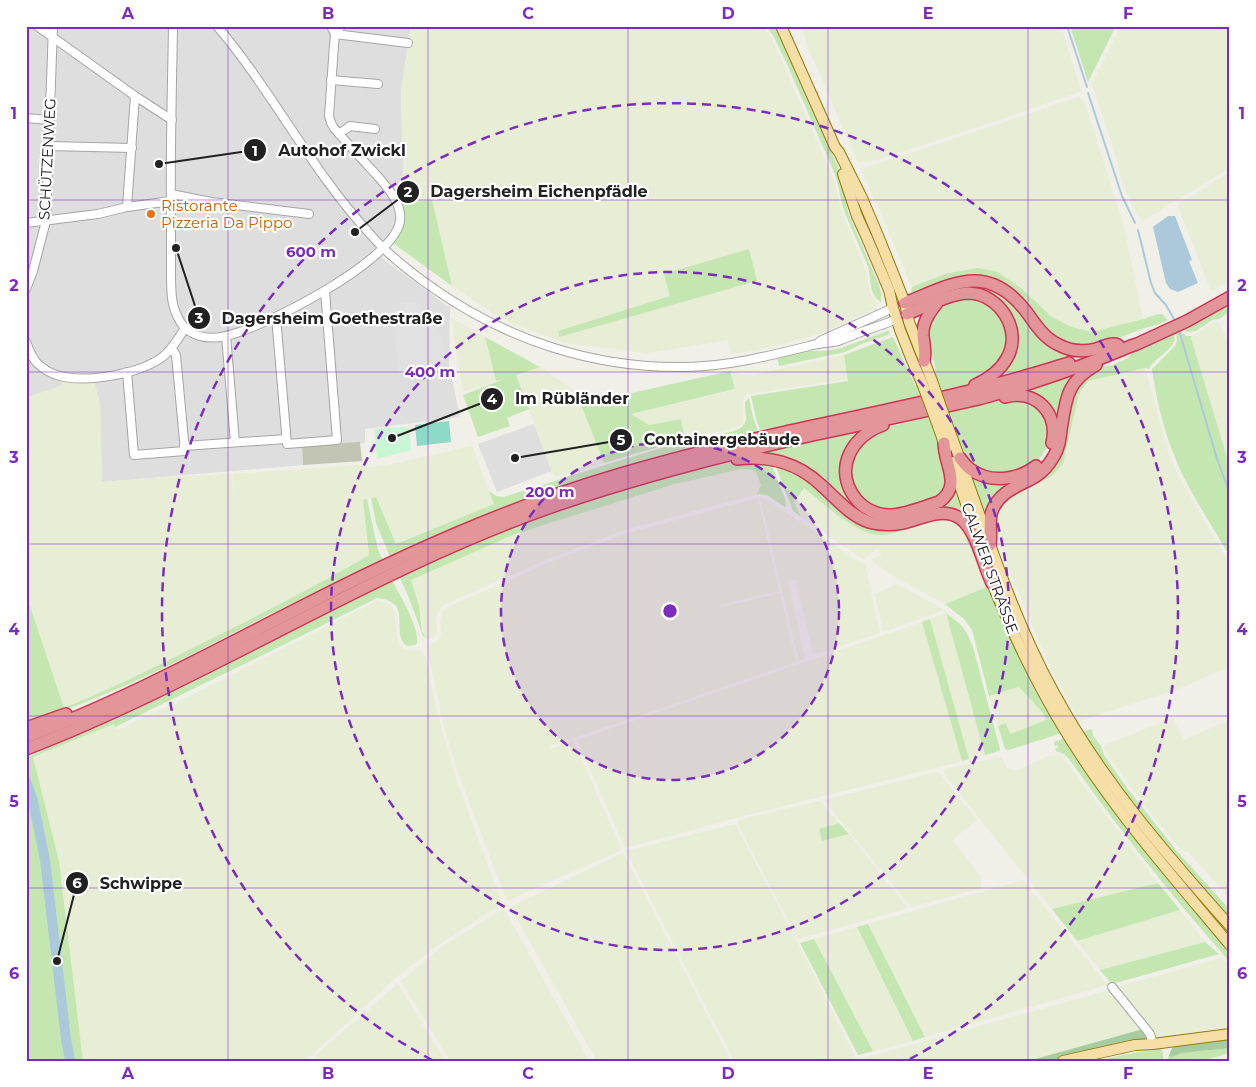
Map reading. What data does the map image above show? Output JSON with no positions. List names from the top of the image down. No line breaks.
{"streets":{"main road":["CALWER STRASSE"],"street":["SCHÜTZENWEG"]},"places":["Autohof Zwickl","Ristorante Pizzeria Da Pippo","Dagersheim Eichenpfädle","Dagersheim Goethestraße","Im Rübländer","Containergebäude","Schwippe"],"grid":{"columns":["A","B","C","D","E","F"],"rows":["1","2","3","4","5","6"]},"rings":["600 m","400 m","200 m"]}
